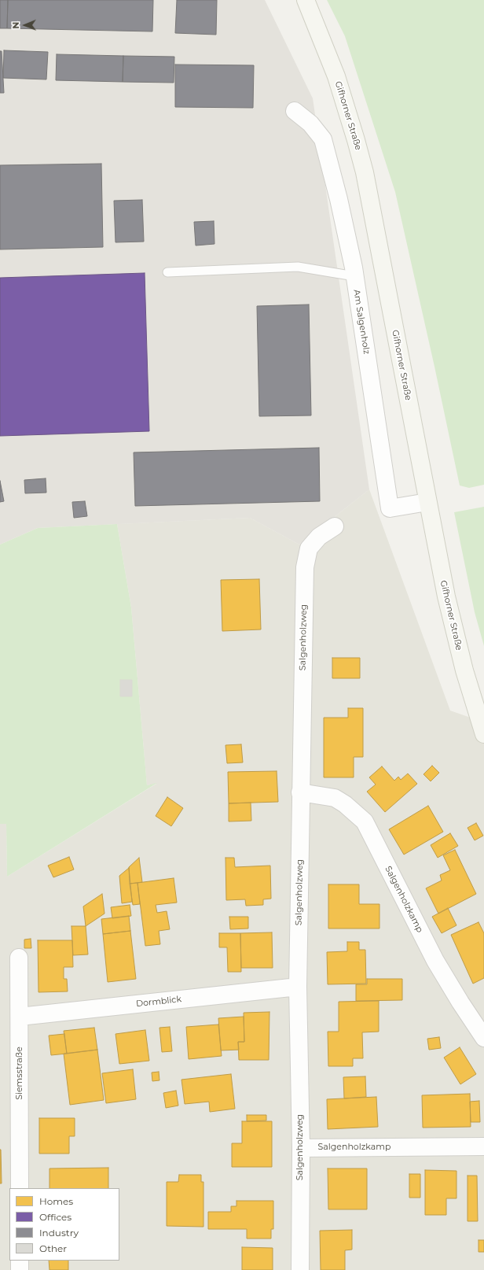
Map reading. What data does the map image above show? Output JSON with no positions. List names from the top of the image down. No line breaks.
{"streets":{"main road":["Gifhorner Straße"],"street":["Am Salgenholz","Salgenholzweg","Salgenholzkamp","Dormblick","Siemsstraße"]},"crossings":[["Gifhorner Straße","Am Salgenholz"],["Salgenholzweg","Salgenholzkamp"],["Salgenholzweg","Dormblick"],["Dormblick","Siemsstraße"]],"legend":["Homes","Offices","Industry","Other"],"north":"left"}
